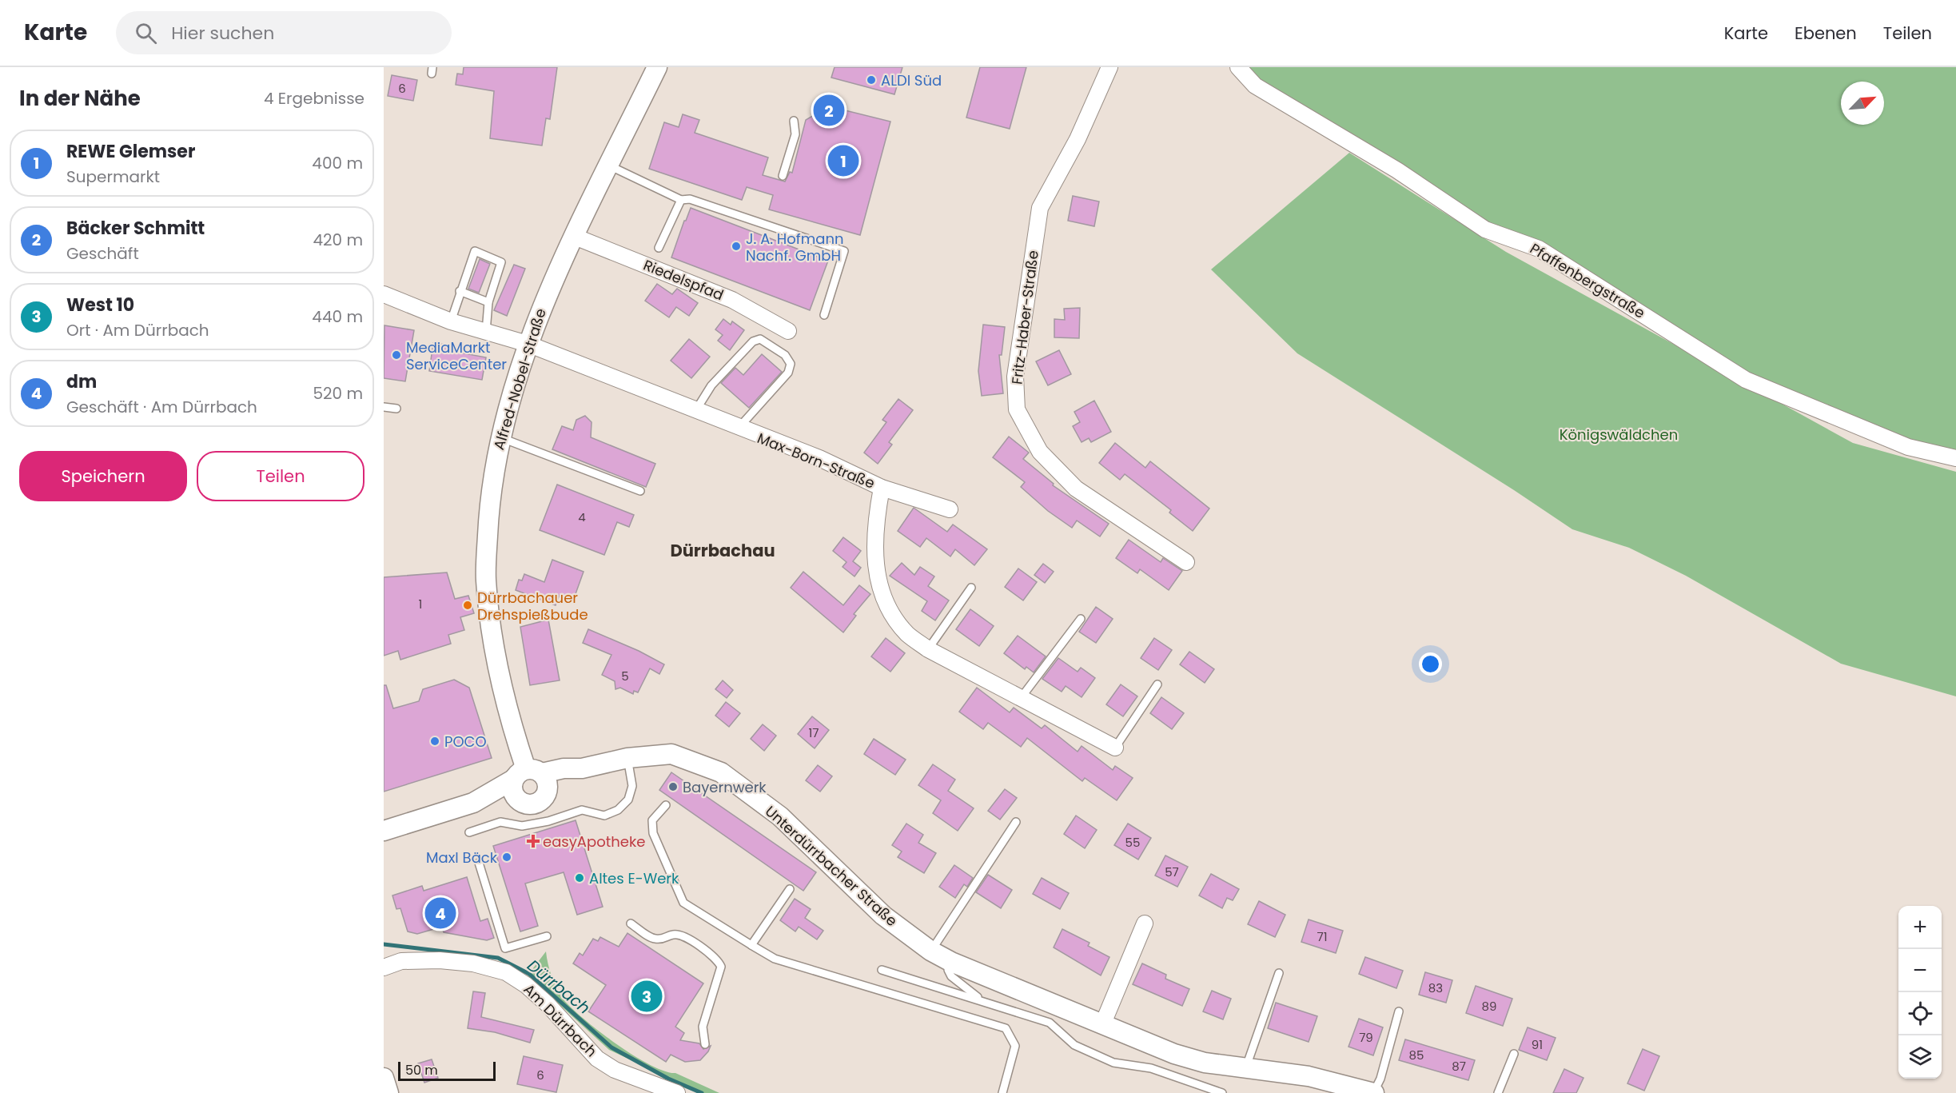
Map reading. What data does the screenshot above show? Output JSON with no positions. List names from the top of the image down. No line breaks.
{"streets":{"street":["Riedelspfad","Pfaffenbergstraße","Fritz-Haber-Straße","Alfred-Nobel-Straße","Max-Born-Straße","Unterdürrbacher Straße","Am Dürrbach"]},"crossings":[["Riedelspfad","Alfred-Nobel-Straße"],["Alfred-Nobel-Straße","Max-Born-Straße"],["Alfred-Nobel-Straße","Unterdürrbacher Straße"]],"districts":["Dürrbachau"],"water":["Dürrbach"],"parks":["Königswäldchen"],"places":{"other":["ALDI Süd","J. A. Hofmann Nachf. GmbH","MediaMarkt ServiceCenter","Dürrbachauer Drehspießbude","POCO","Bayernwerk","Maxl Bäck","Altes E-Werk"],"health":["easyApotheke"]},"house_numbers":["6","4","1","5","17","55","57","71","83","89","79","91","85","87","6"],"scale_bar":"50 m","north":"top right","page":{"header":"Karte","search":"Hier suchen","nav":["Karte","Ebenen","Teilen"],"heading":["In der Nähe","4 Ergebnisse"],"pins":["2","1","4","3"],"list":[{"mark":"1","name":"REWE Glemser","note":"Supermarkt","value":"400 m"},{"mark":"2","name":"Bäcker Schmitt","note":"Geschäft","value":"420 m"},{"mark":"3","name":"West 10","note":"Ort · Am Dürrbach","value":"440 m"},{"mark":"4","name":"dm","note":"Geschäft · Am Dürrbach","value":"520 m"}],"buttons":["Speichern","Teilen"],"map_buttons":["+","−"],"scale":"50 m"}}
